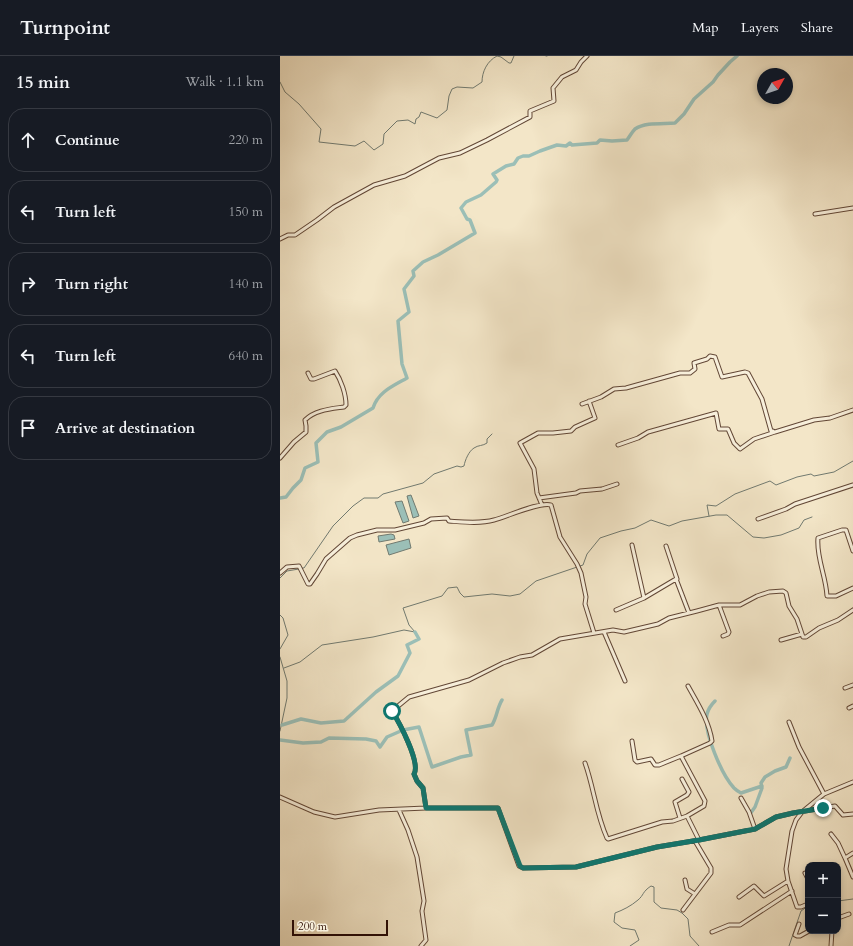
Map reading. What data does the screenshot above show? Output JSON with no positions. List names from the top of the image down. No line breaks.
{"scale_bar":"200 m","north":"top right","page":{"header":"Turnpoint","nav":["Map","Layers","Share"],"heading":["15 min","Walk · 1.1 km"],"list":[["Continue","220 m"],["Turn left","150 m"],["Turn right","140 m"],["Turn left","640 m"],"Arrive at destination"],"map_buttons":["+","−"],"scale":"200 m"}}
